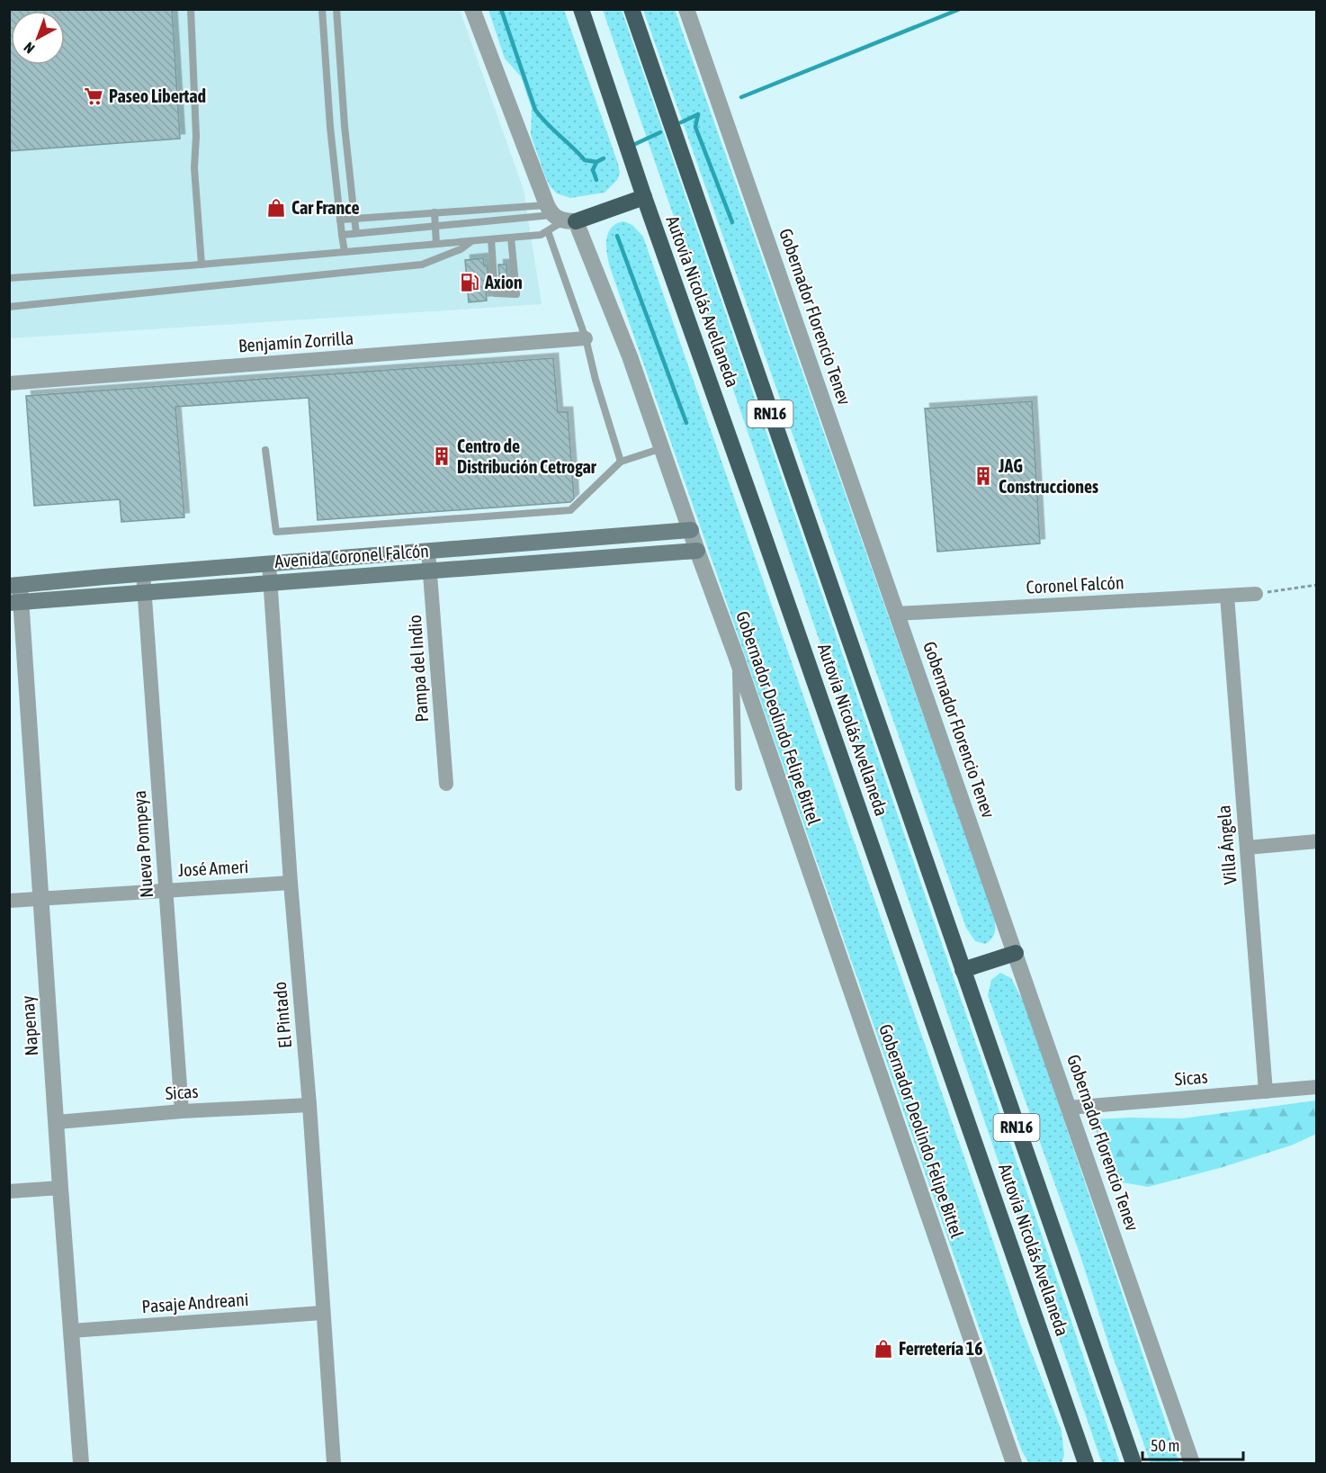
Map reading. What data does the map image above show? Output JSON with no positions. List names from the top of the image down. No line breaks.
{"streets":{"highway":["Autovía Nicolás Avellaneda","RN16"],"main road":["Avenida Coronel Falcón"],"street":["Gobernador Florencio Tenev","Benjamín Zorrilla","Coronel Falcón","Pampa del Indio","Gobernador Deolindo Felipe Bittel","Nueva Pompeya","Villa Ángela","José Ameri","El Pintado","Napenay","Sicas","Pasaje Andreani"]},"crossings":[["Gobernador Florencio Tenev","Coronel Falcón"],["Gobernador Florencio Tenev","Sicas"],["Avenida Coronel Falcón","Pampa del Indio"],["Avenida Coronel Falcón","Gobernador Deolindo Felipe Bittel"],["Avenida Coronel Falcón","Nueva Pompeya"],["Avenida Coronel Falcón","El Pintado"],["Avenida Coronel Falcón","Napenay"],["Coronel Falcón","Villa Ángela"],["Nueva Pompeya","José Ameri"],["Nueva Pompeya","Sicas"],["Villa Ángela","Sicas"],["José Ameri","El Pintado"],["José Ameri","Napenay"],["El Pintado","Sicas"],["El Pintado","Pasaje Andreani"],["Napenay","Sicas"],["Napenay","Pasaje Andreani"]],"places":{"supermarket":["Paseo Libertad"],"shop":["Car France","Ferretería 16"],"fuel station":["Axion"],"building":["Centro de Distribución Cetrogar","JAG Construcciones"]},"scale_bar":"50 m","north":"bottom left"}
